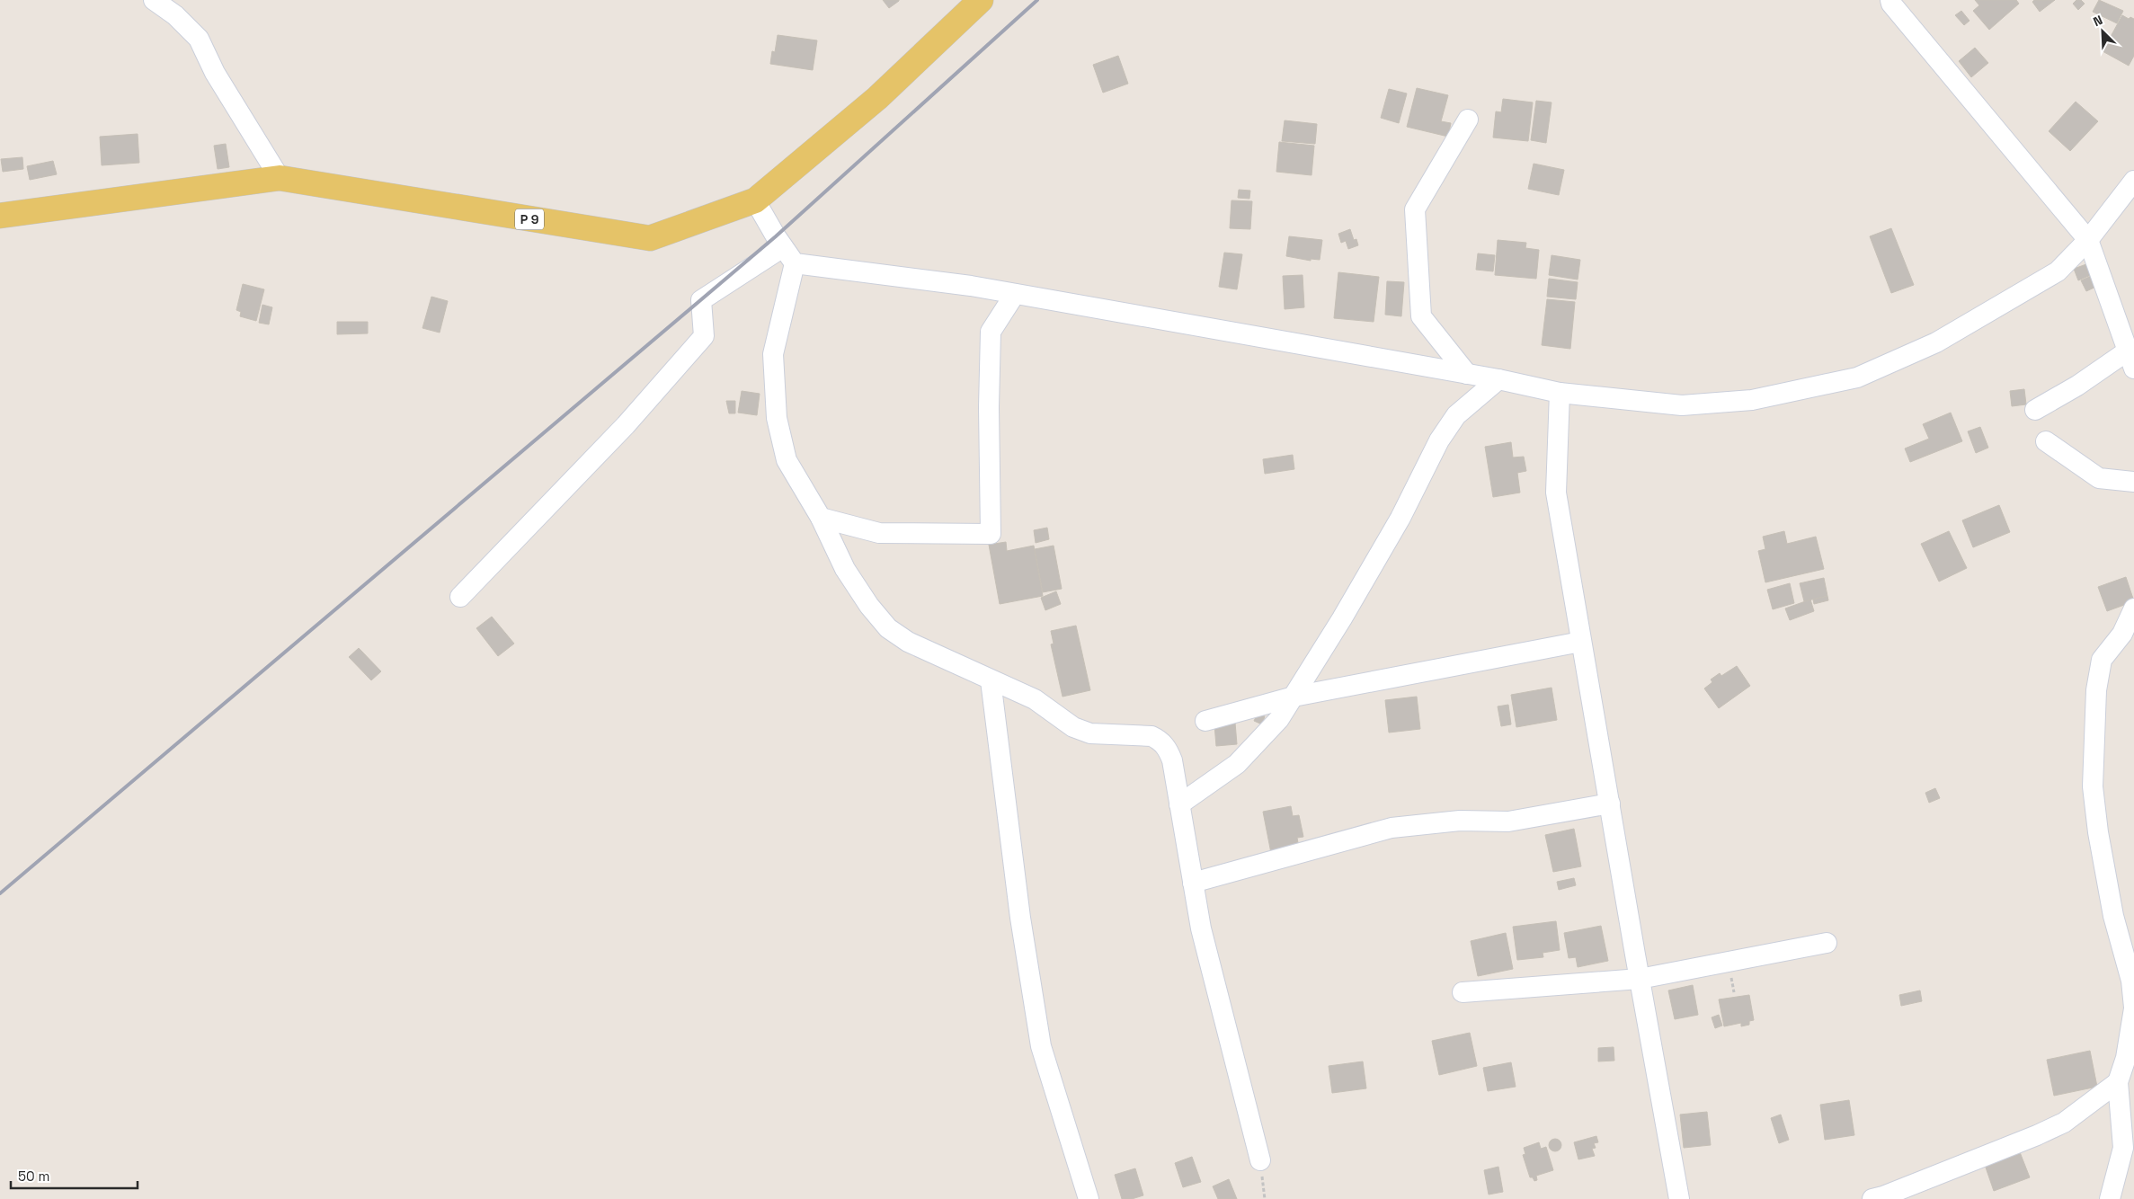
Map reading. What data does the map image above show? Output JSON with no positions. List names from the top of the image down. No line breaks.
{"streets":{"main road":["P 9"]},"scale_bar":"50 m","north":"top left"}
